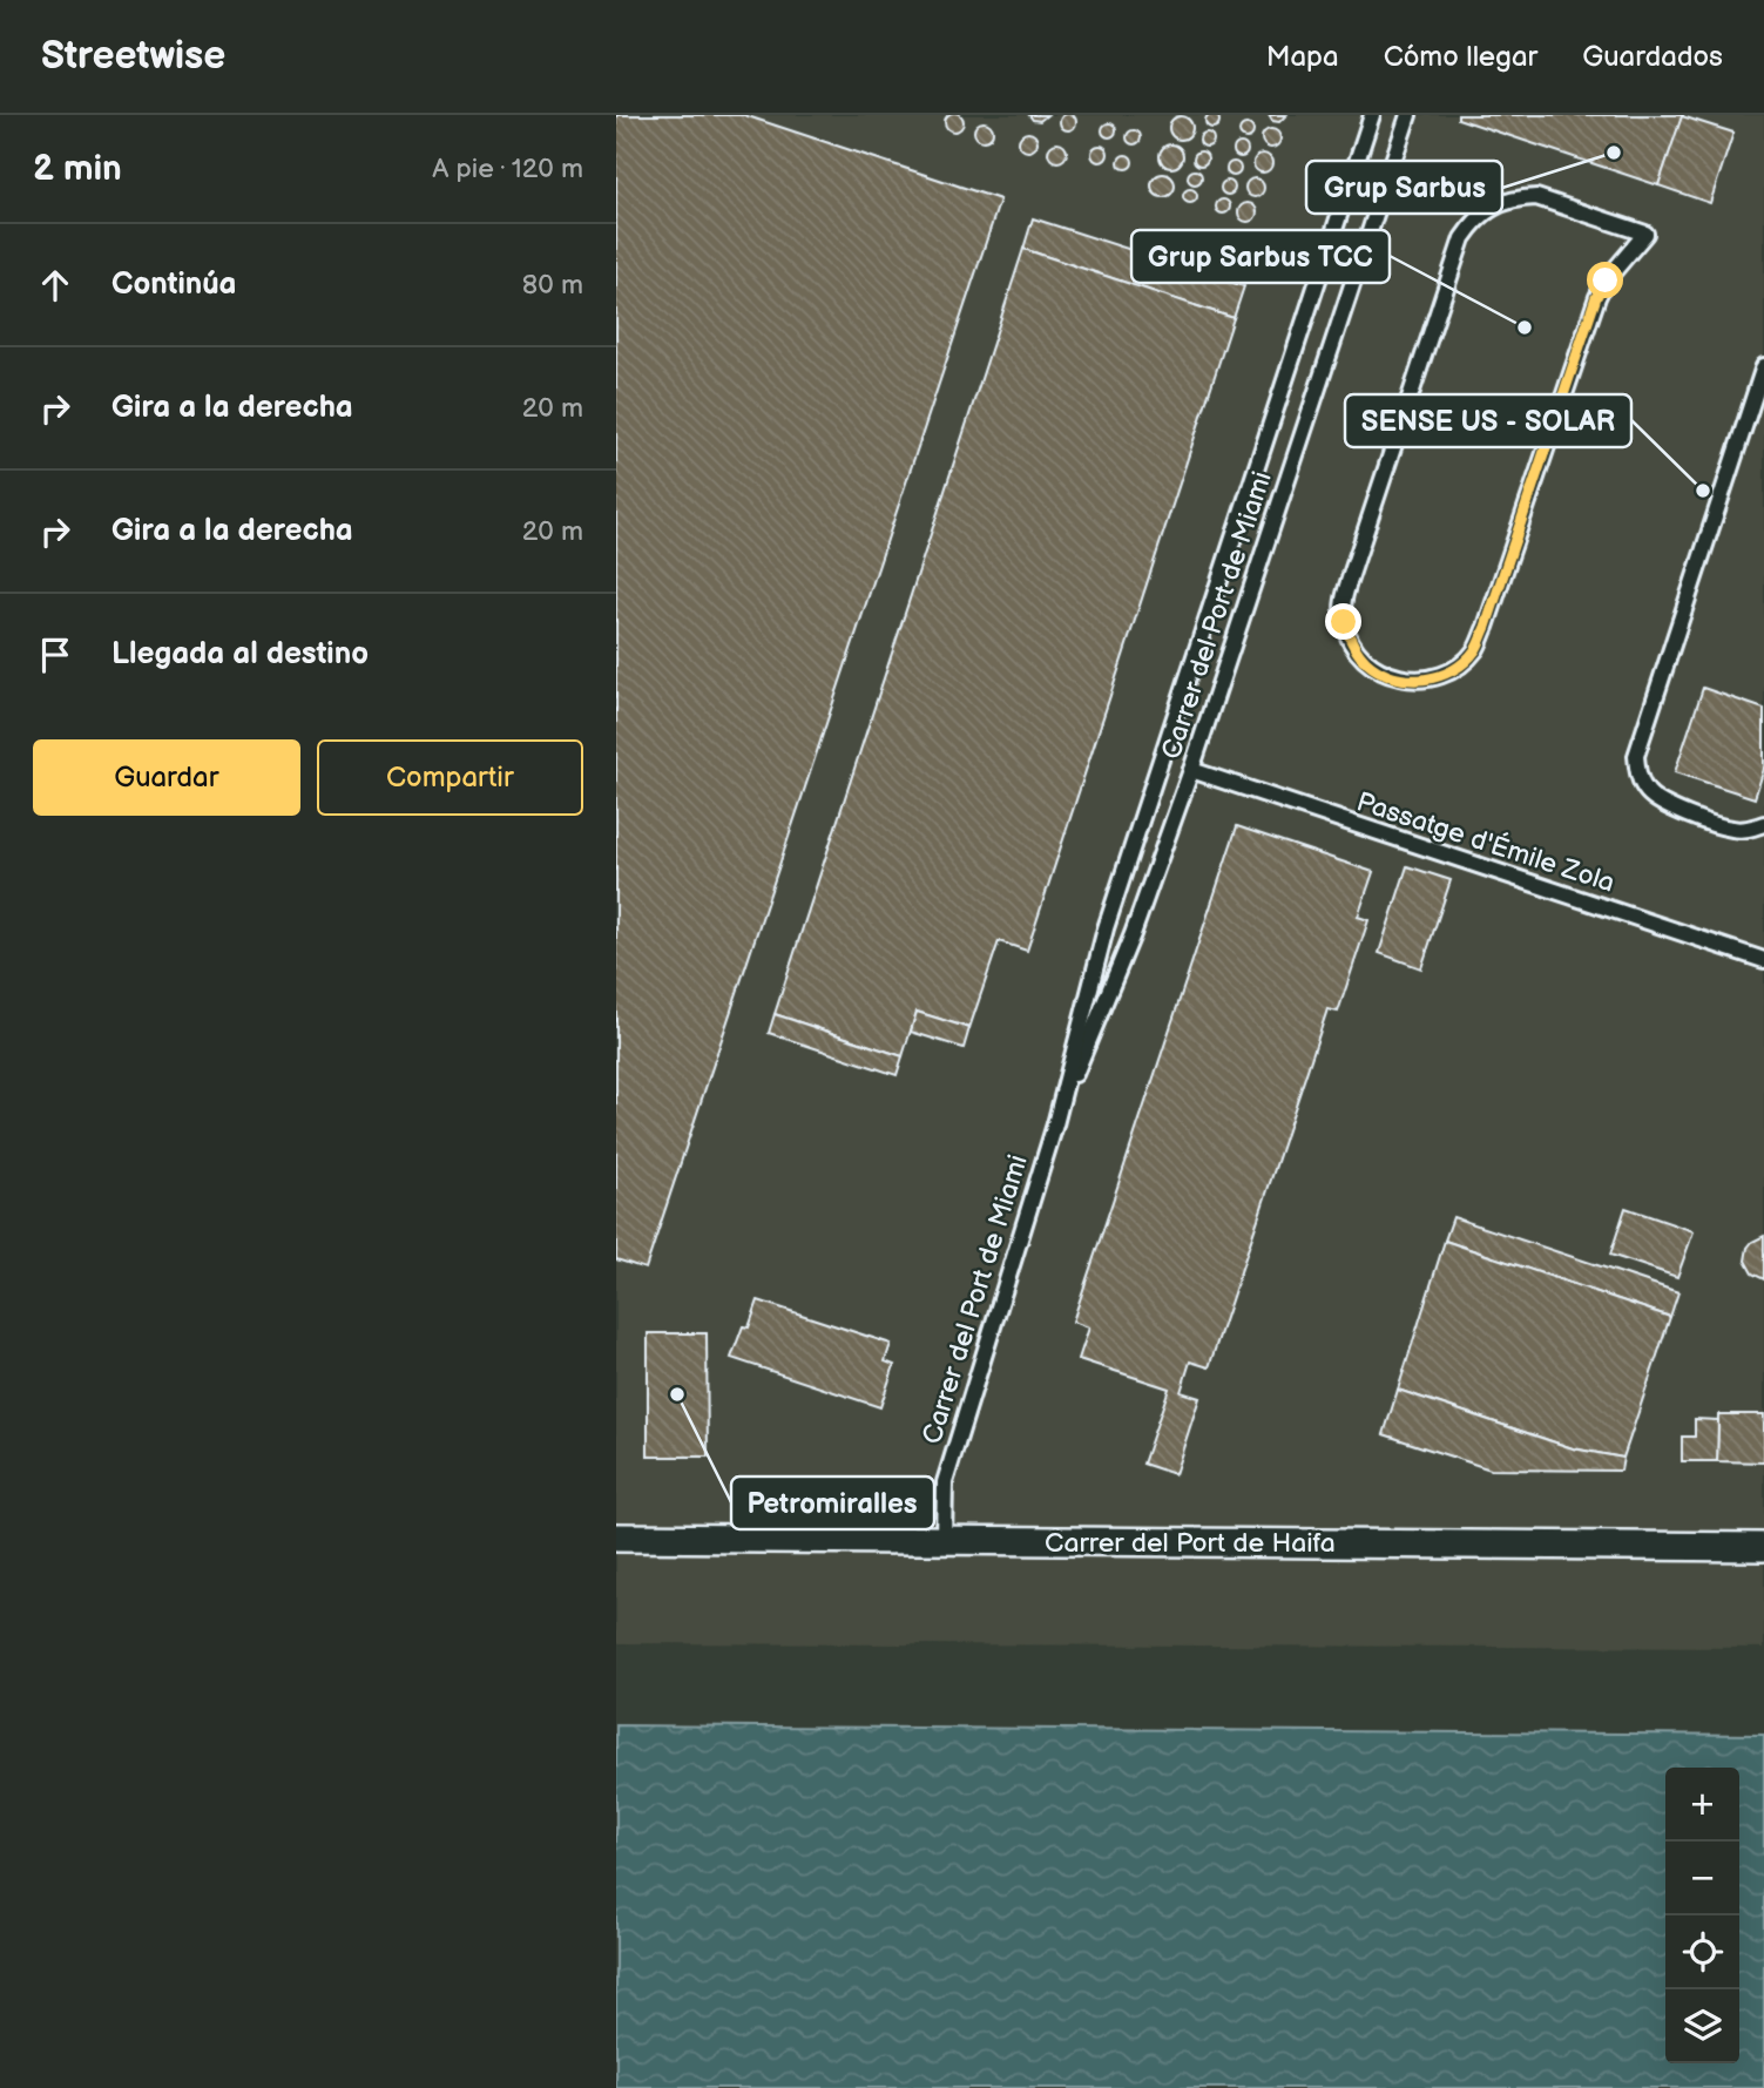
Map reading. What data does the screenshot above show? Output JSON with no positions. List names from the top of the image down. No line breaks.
{"streets":{"street":["Carrer del Port de Haifa"],"lane":["Carrer del Port de Miami","Passatge d'Émile Zola"]},"crossings":[["Carrer del Port de Miami","Passatge d'Émile Zola"],["Carrer del Port de Miami","Carrer del Port de Haifa"]],"places":["Grup Sarbus","Grup Sarbus TCC","SENSE US - SOLAR","Petromiralles"],"page":{"header":"Streetwise","nav":["Mapa","Cómo llegar","Guardados"],"heading":["2 min","A pie · 120 m"],"list":[["Continúa","80 m"],["Gira a la derecha","20 m"],["Gira a la derecha","20 m"],"Llegada al destino"],"buttons":["Guardar","Compartir"],"map_buttons":["+","−"]}}
